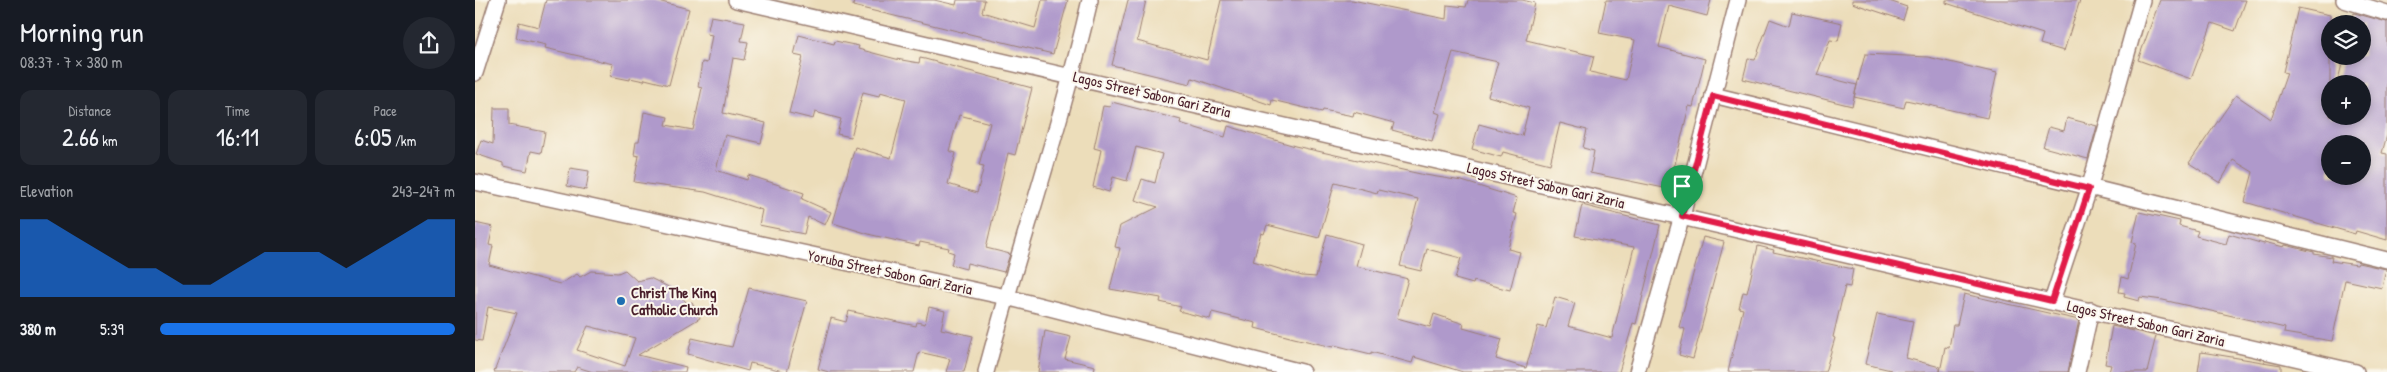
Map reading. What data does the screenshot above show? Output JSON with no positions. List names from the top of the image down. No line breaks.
{"streets":{"street":["Lagos Street Sabon Gari Zaria","Yoruba Street Sabon Gari Zaria"]},"places":["Christ The King Catholic Church"],"page":{"heading":["Morning run","08:37 · 7 × 380 m"],"map_buttons":["+","−"],"stats":[["Distance","2.66 km"],["Time","16:11"],["Pace","6:05 /km"]],"chart":["Elevation","243–247 m"],"list":[{"name":"380 m","note":"5:39"}]}}
